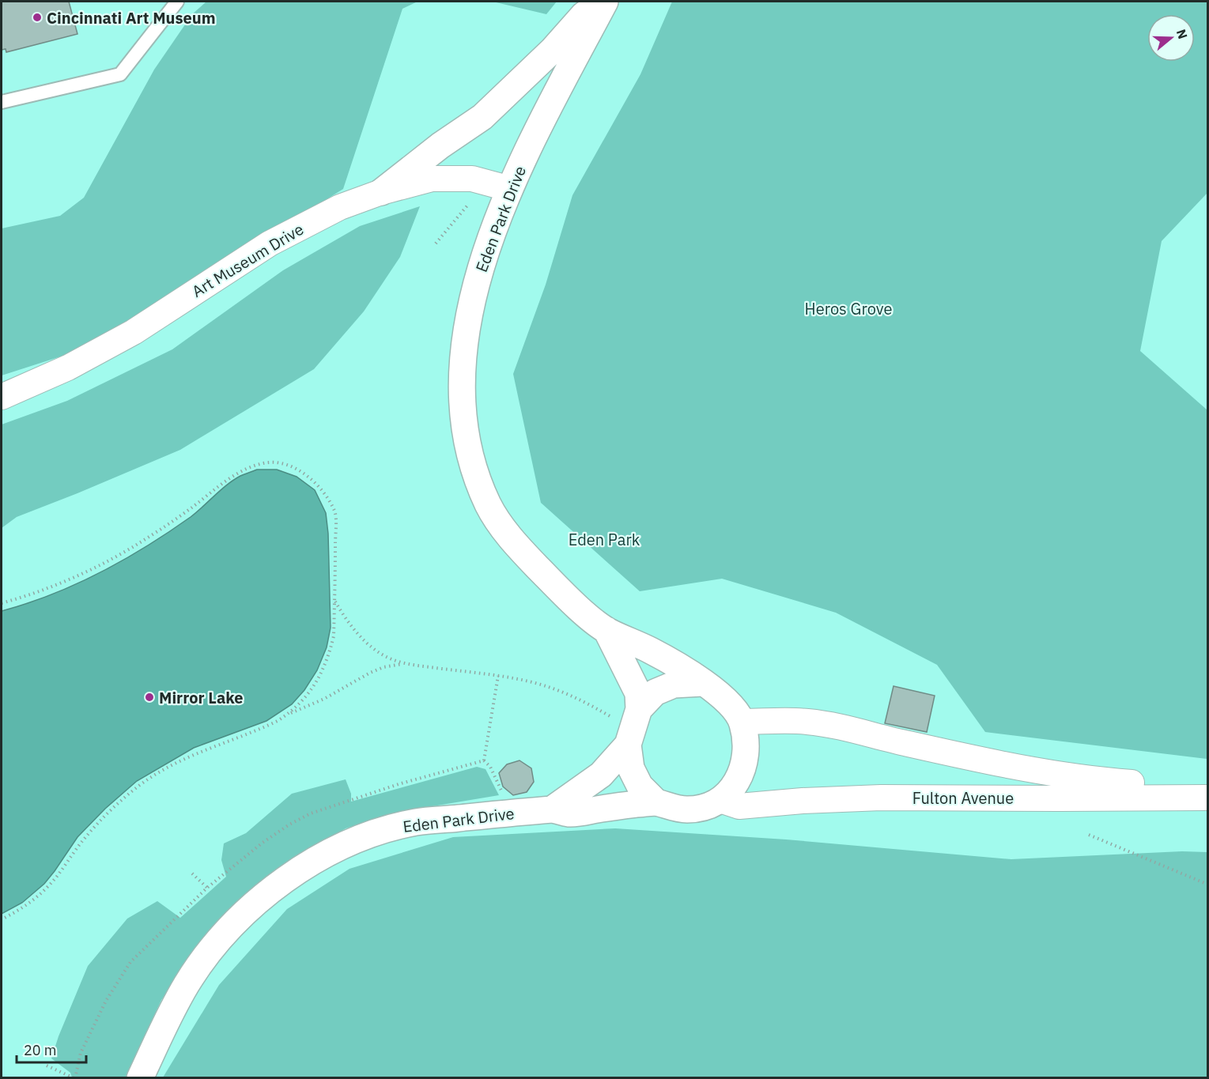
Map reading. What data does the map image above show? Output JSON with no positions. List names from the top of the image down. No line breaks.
{"streets":{"street":["Eden Park Drive","Art Museum Drive","Fulton Avenue"]},"crossings":[["Eden Park Drive","Art Museum Drive"],["Eden Park Drive","Fulton Avenue"]],"parks":["Heros Grove","Eden Park"],"places":["Cincinnati Art Museum","Mirror Lake"],"scale_bar":"20 m","north":"right"}
